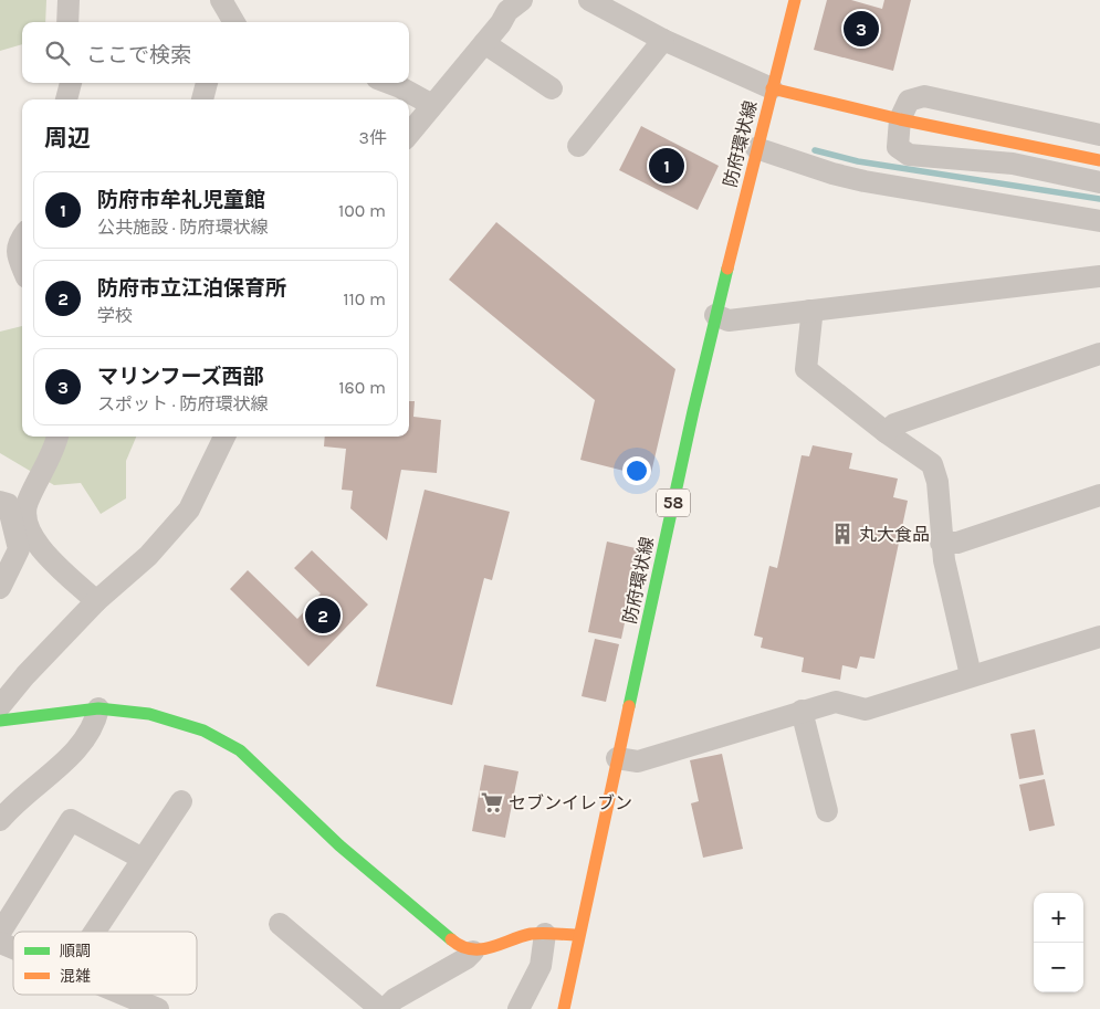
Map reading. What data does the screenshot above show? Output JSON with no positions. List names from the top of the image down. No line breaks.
{"streets":{"main road":["防府環状線","58"]},"places":{"building":["丸大食品"],"supermarket":["セブンイレブン"]},"legend":["順調","混雑"],"page":{"pins":["3","1","2"],"search":"ここで検索","heading":["周辺","3件"],"list":[{"mark":"1","name":"防府市牟礼児童館","note":"公共施設 · 防府環状線","value":"100 m"},{"mark":"2","name":"防府市立江泊保育所","note":"学校","value":"110 m"},{"mark":"3","name":"マリンフーズ西部","note":"スポット · 防府環状線","value":"160 m"}],"map_buttons":["+","−"]}}
